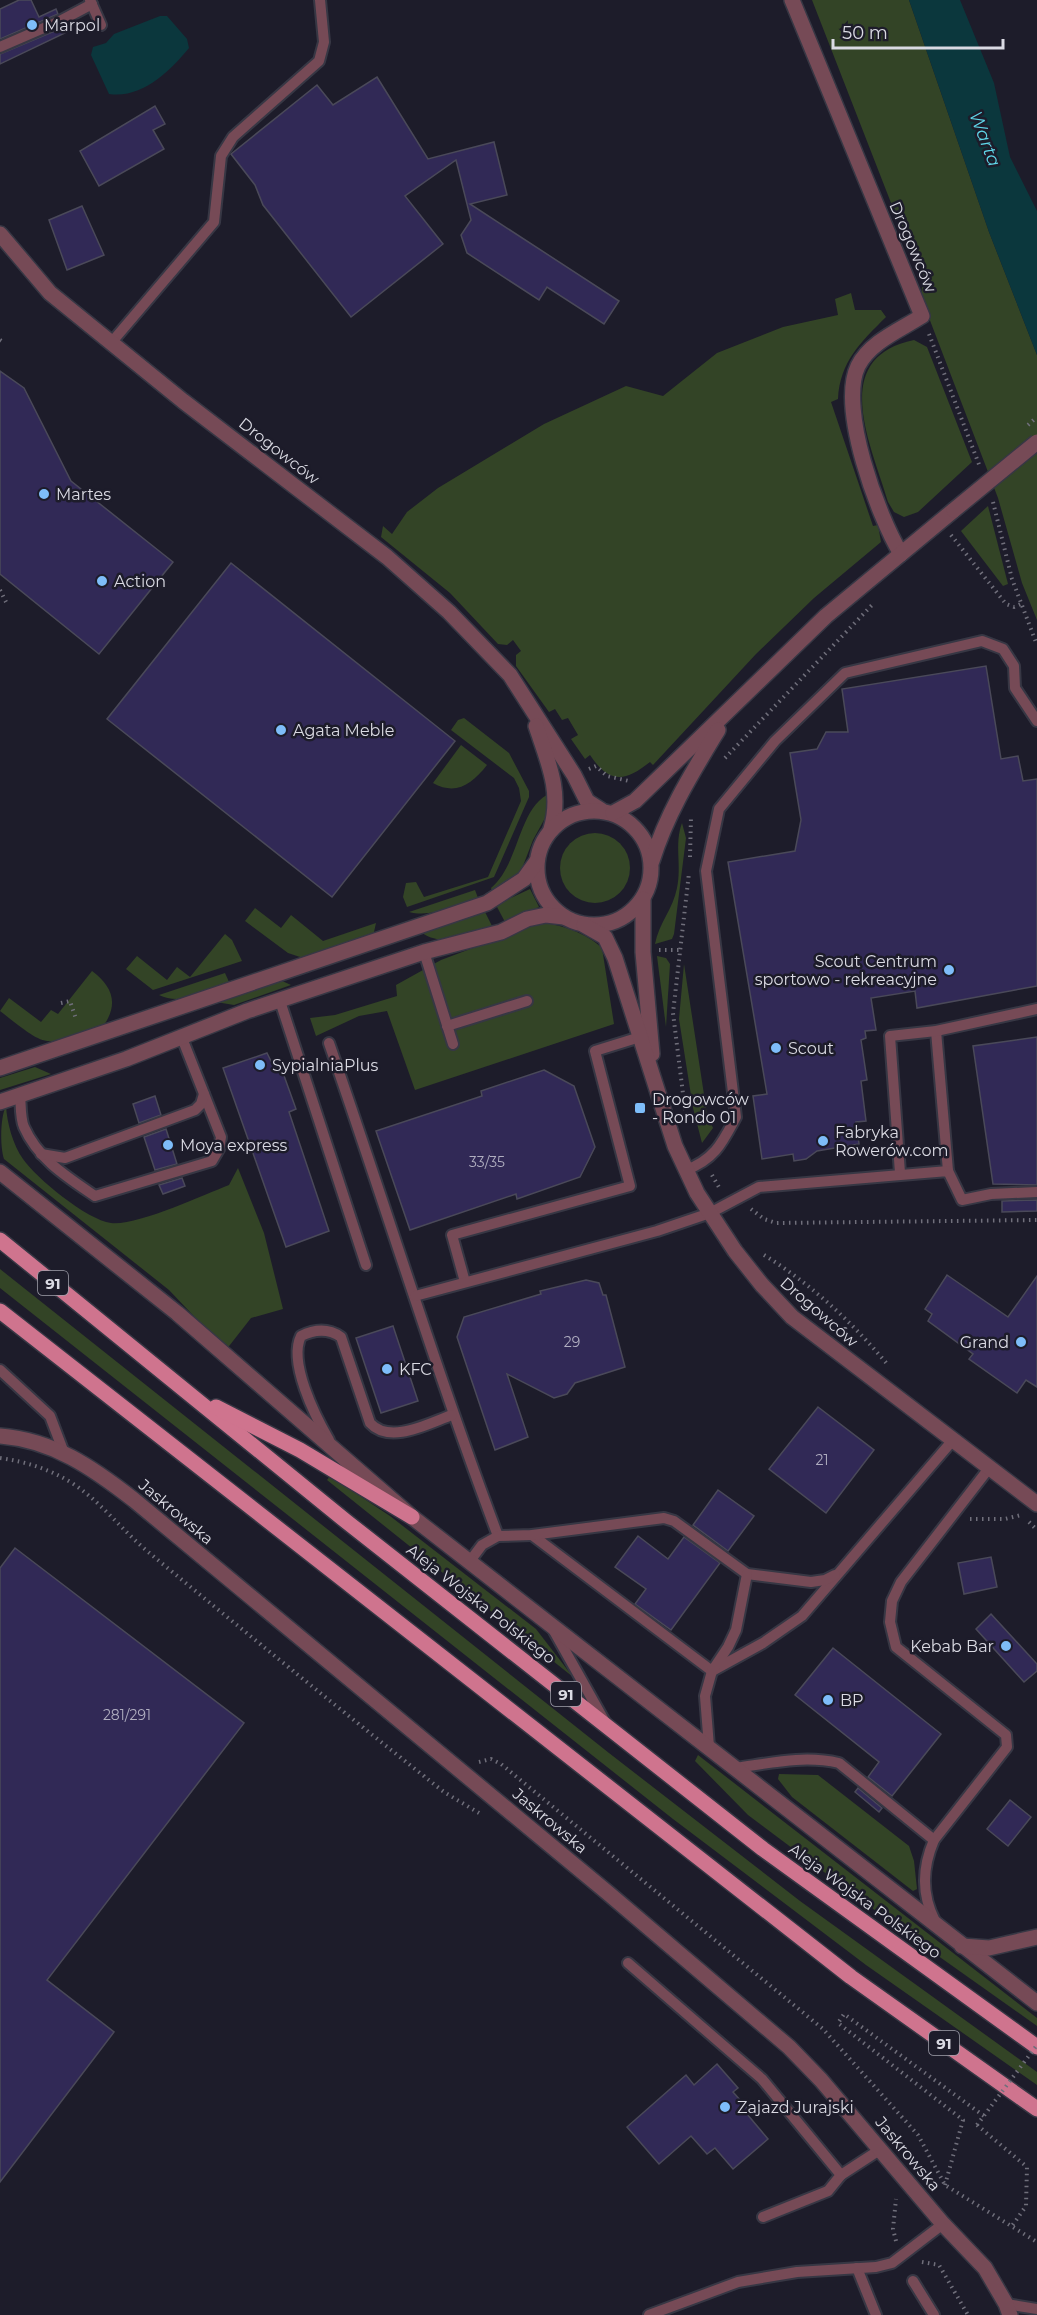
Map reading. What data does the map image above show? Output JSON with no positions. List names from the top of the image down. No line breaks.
{"streets":{"main road":["91","Aleja Wojska Polskiego"],"street":["Drogowców","Jaskrowska"]},"water":["Warta"],"places":{"other":["Marpol","Martes","Action","Agata Meble","Scout Centrum sportowo - rekreacyjne","Scout","SypialniaPlus","Fabryka Rowerów.com","Moya express","Grand","KFC","Kebab Bar","BP","Zajazd Jurajski"],"transit":["Drogowców - Rondo 01"]},"house_numbers":["33/35","29","21","281/291"],"scale_bar":"50 m"}
